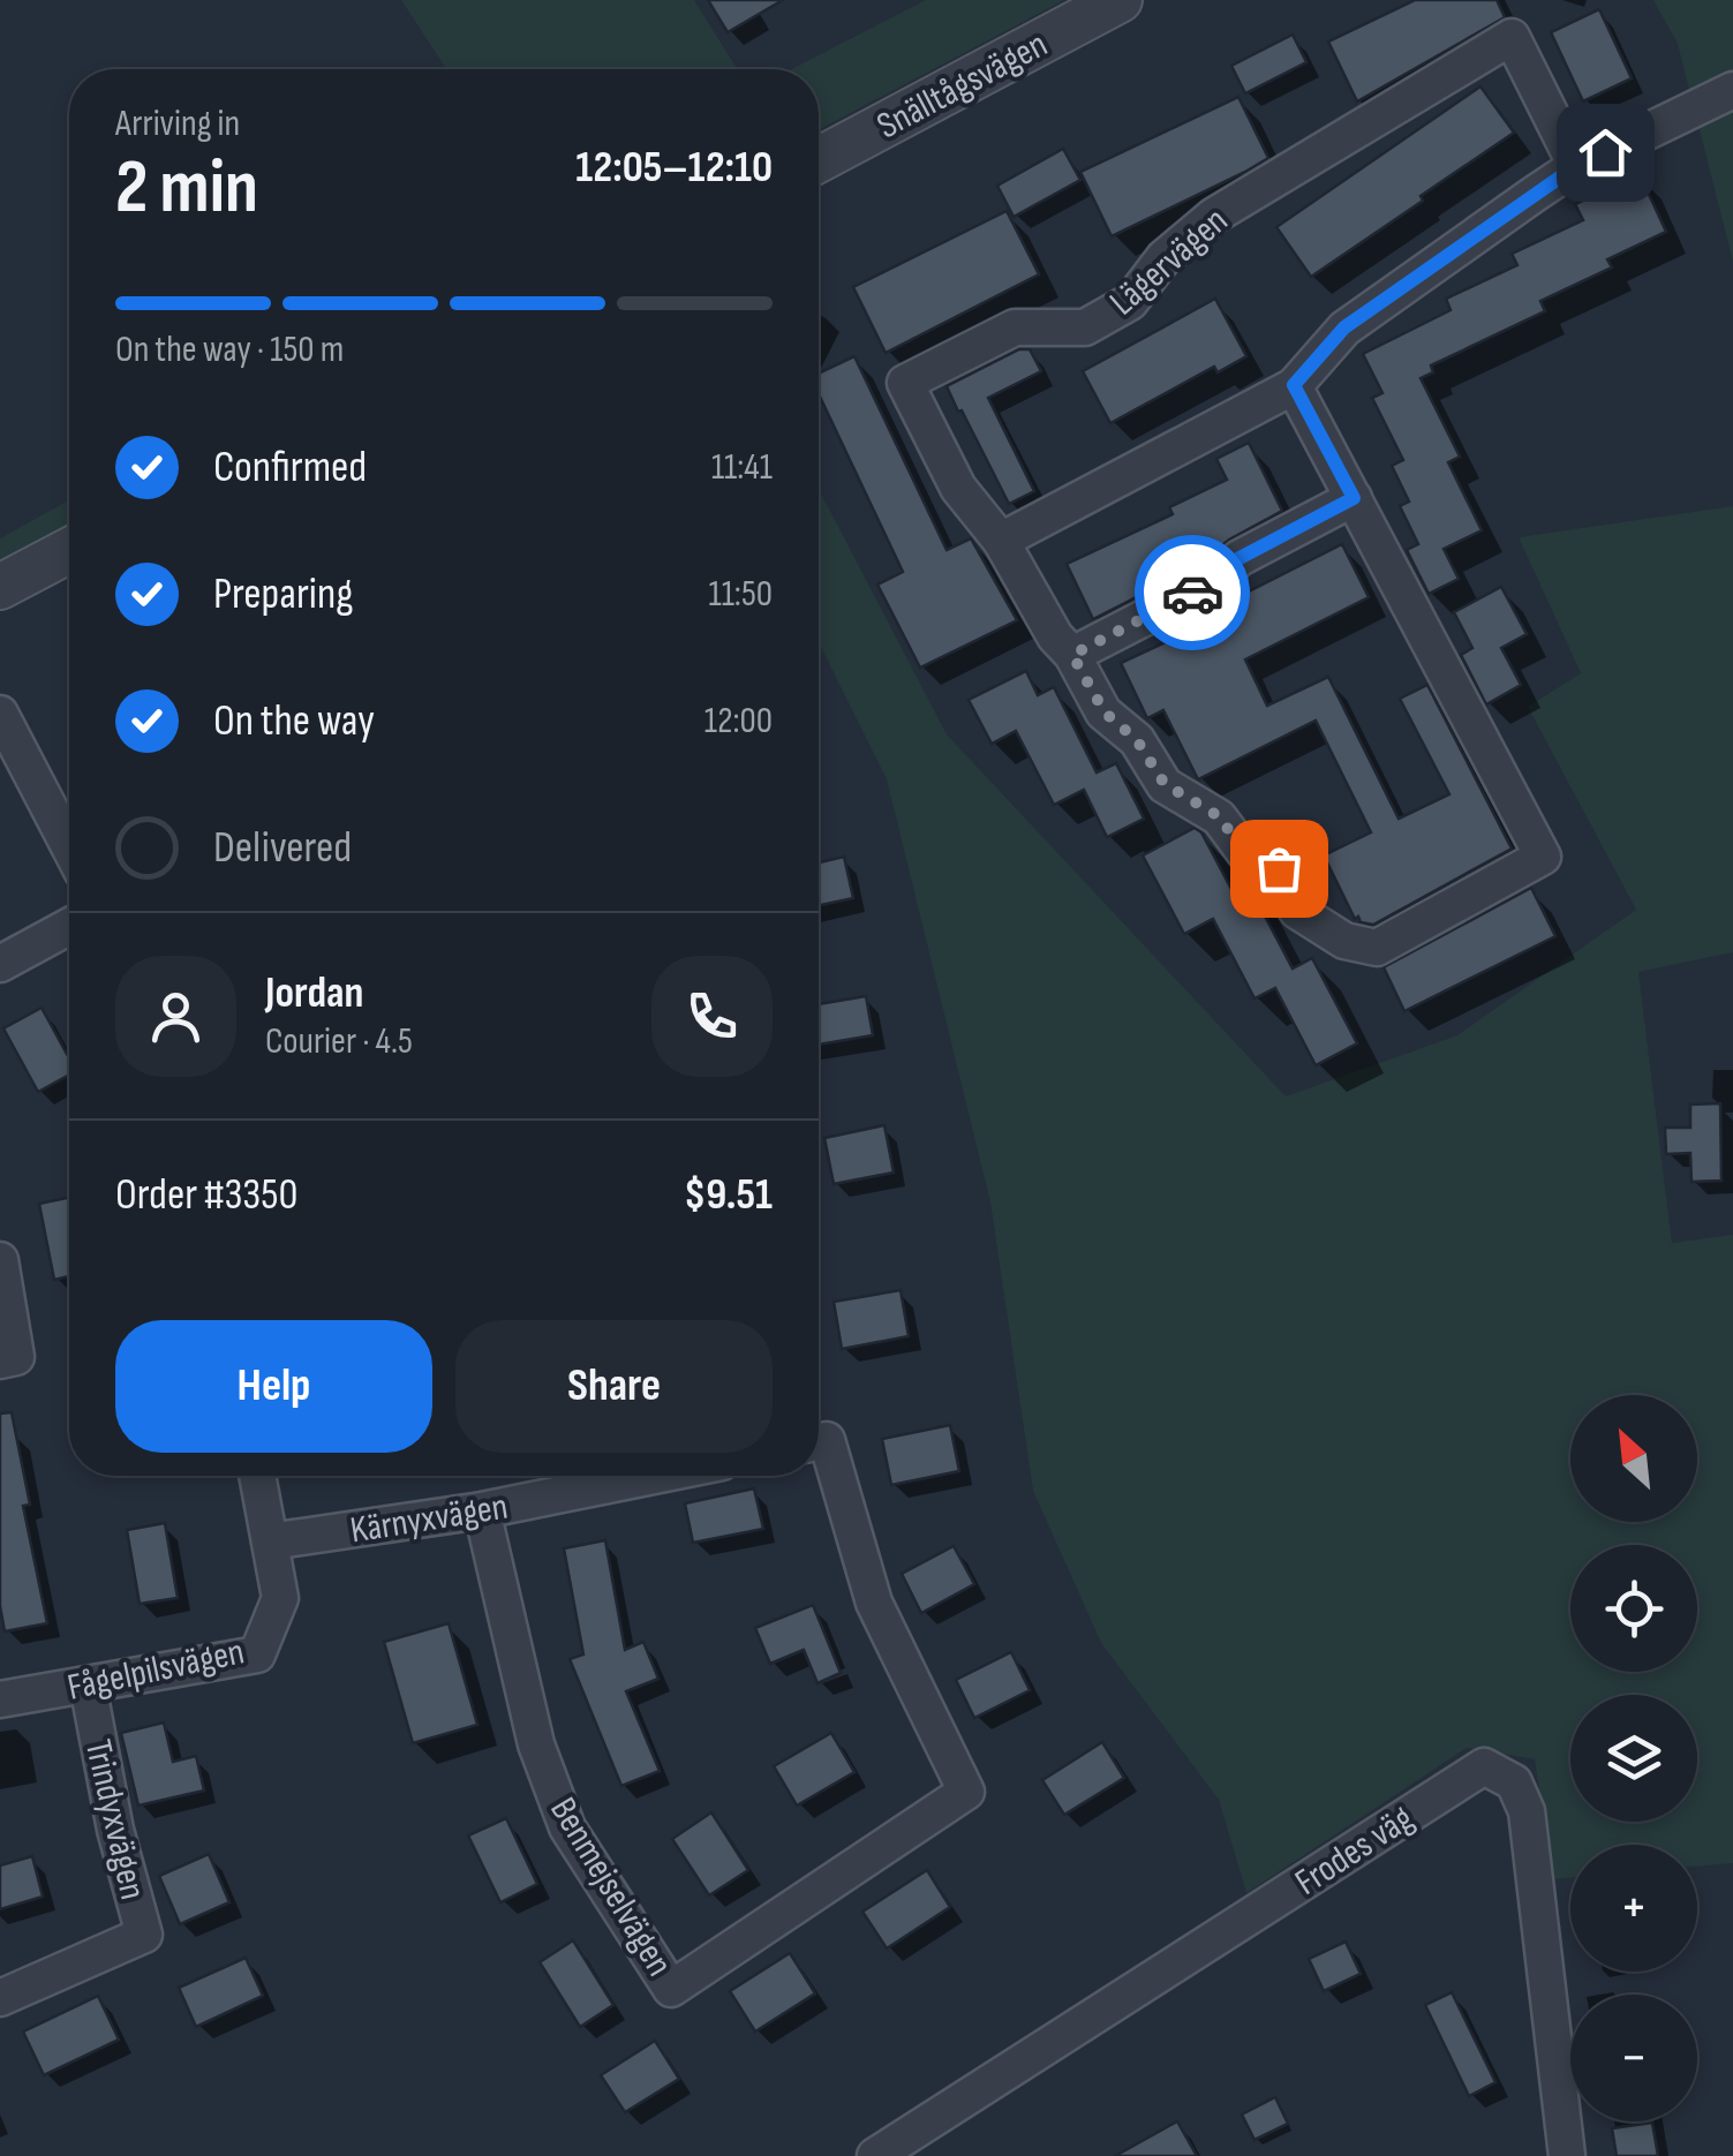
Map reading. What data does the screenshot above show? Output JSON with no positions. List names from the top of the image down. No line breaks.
{"streets":{"street":["Snälltågsvägen","Lägervägen","Kärnyxvägen","Fågelpilsvägen","Trindyxvägen","Frodes väg","Benmejselvägen"]},"crossings":[["Kärnyxvägen","Fågelpilsvägen"],["Kärnyxvägen","Benmejselvägen"],["Fågelpilsvägen","Trindyxvägen"]],"north":"top left","page":{"heading":["2 min","Arriving in","12:05–12:10"],"panel":["Jordan","Courier · 4.5","Order #3350","$9.51"],"bar":"On the way · 150 m","list":[["Confirmed","11:41"],["Preparing","11:50"],["On the way","12:00"],"Delivered"],"buttons":["Help","Share"],"map_buttons":["+","−"]}}
